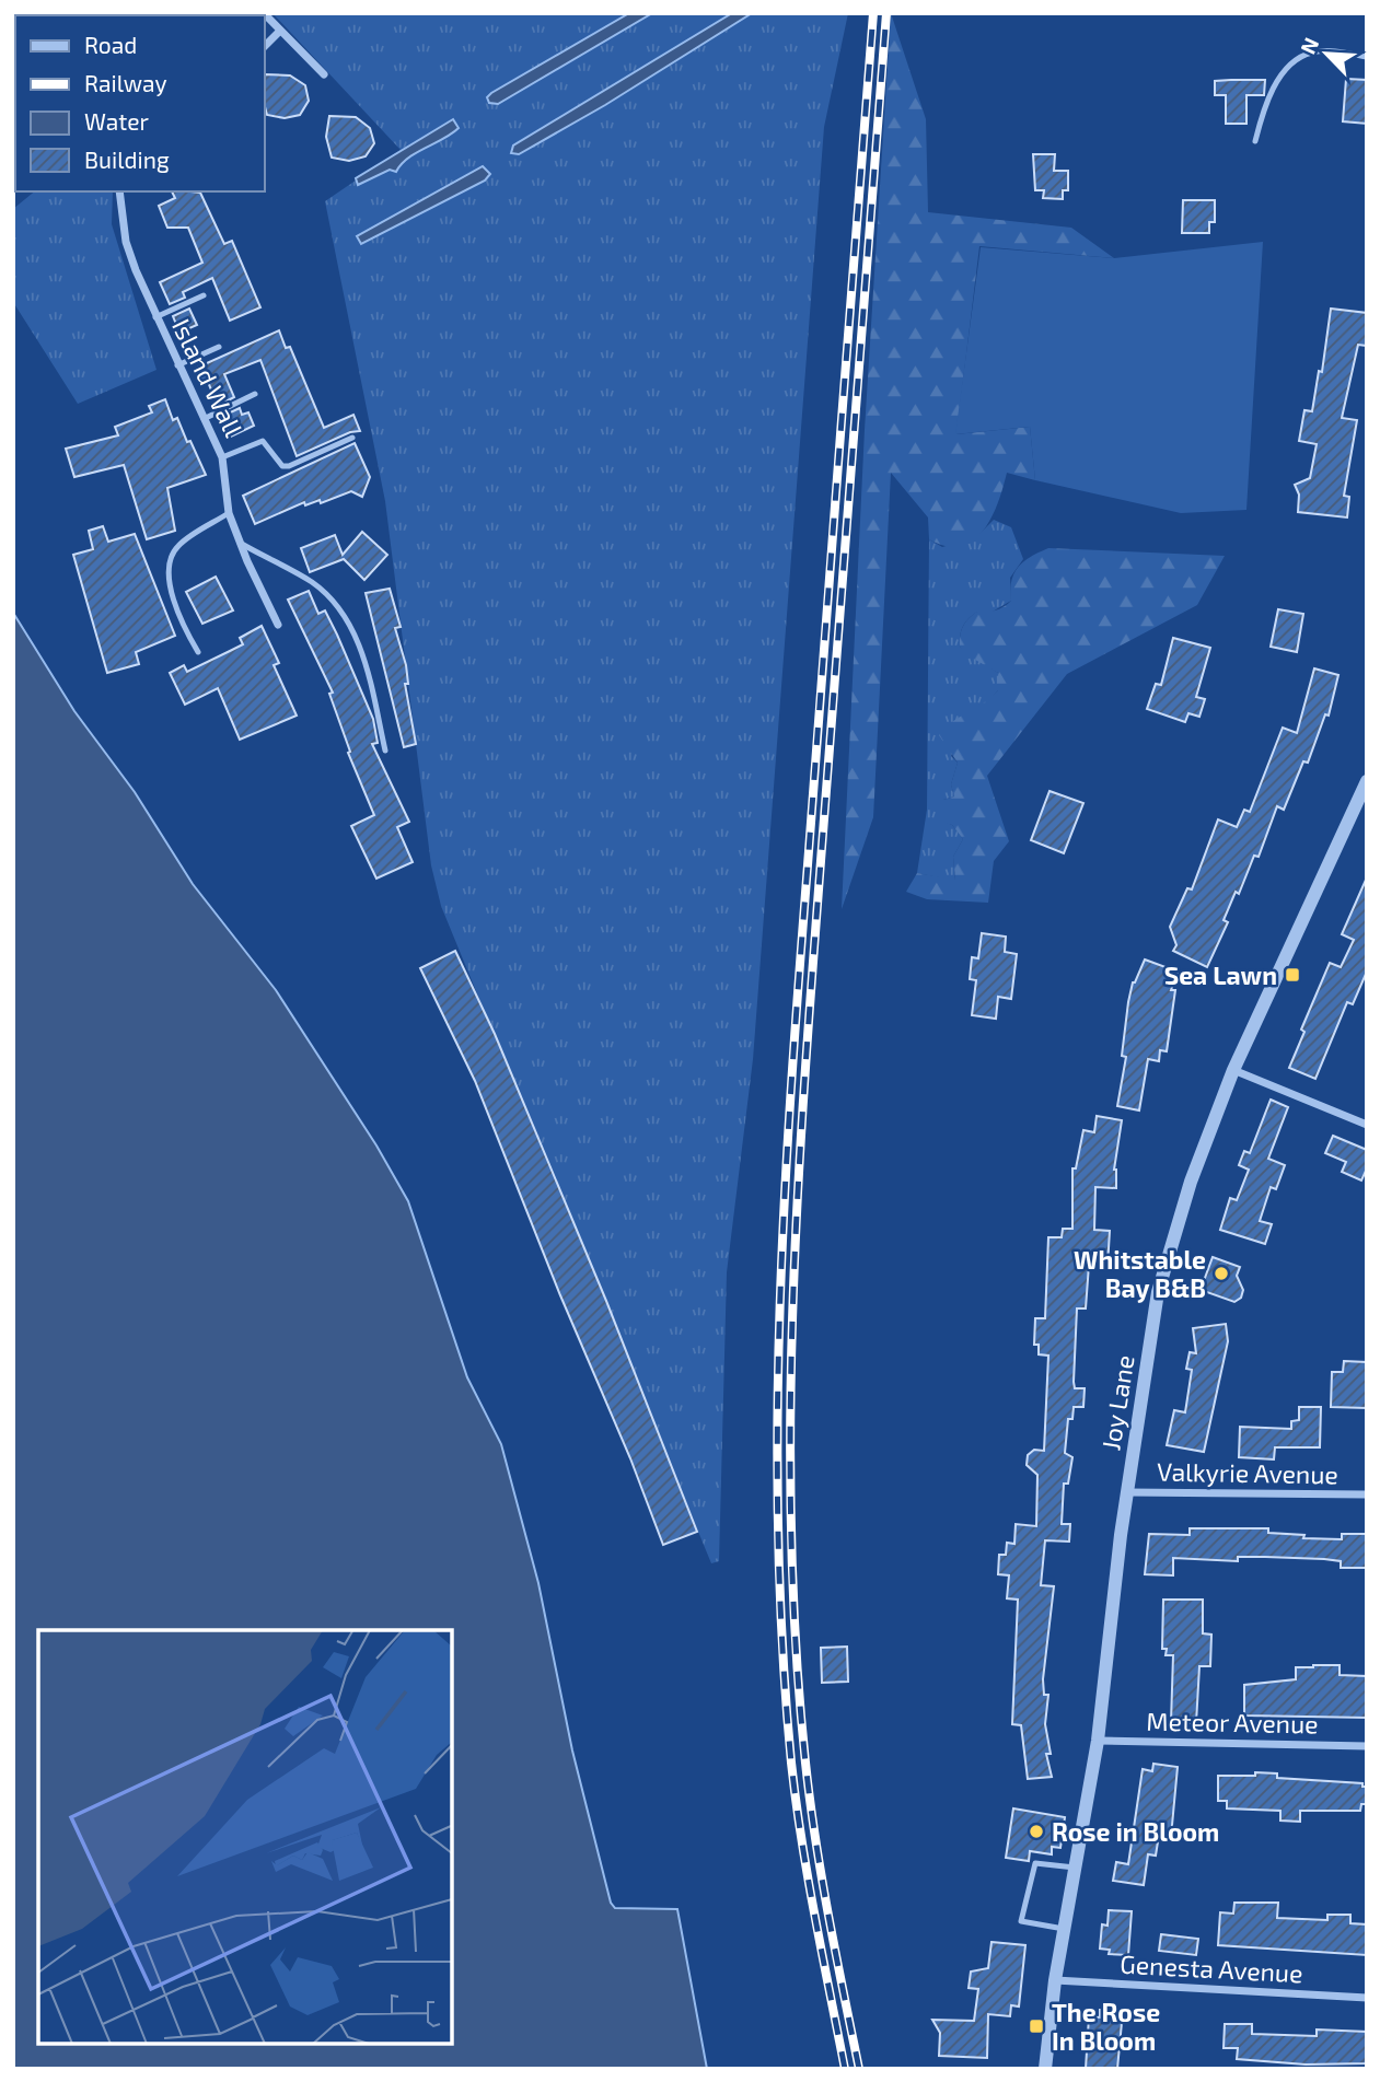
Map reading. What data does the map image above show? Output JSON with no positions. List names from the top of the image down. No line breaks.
{"streets":{"street":["Island Wall","Joy Lane","Valkyrie Avenue","Meteor Avenue","Genesta Avenue"]},"crossings":[["Joy Lane","Valkyrie Avenue"],["Joy Lane","Meteor Avenue"],["Joy Lane","Genesta Avenue"]],"places":{"transit":["Sea Lawn","The Rose In Bloom"],"other":["Whitstable Bay B&B","Rose in Bloom"]},"legend":["Road","Railway","Water","Building"],"north":"top left"}
